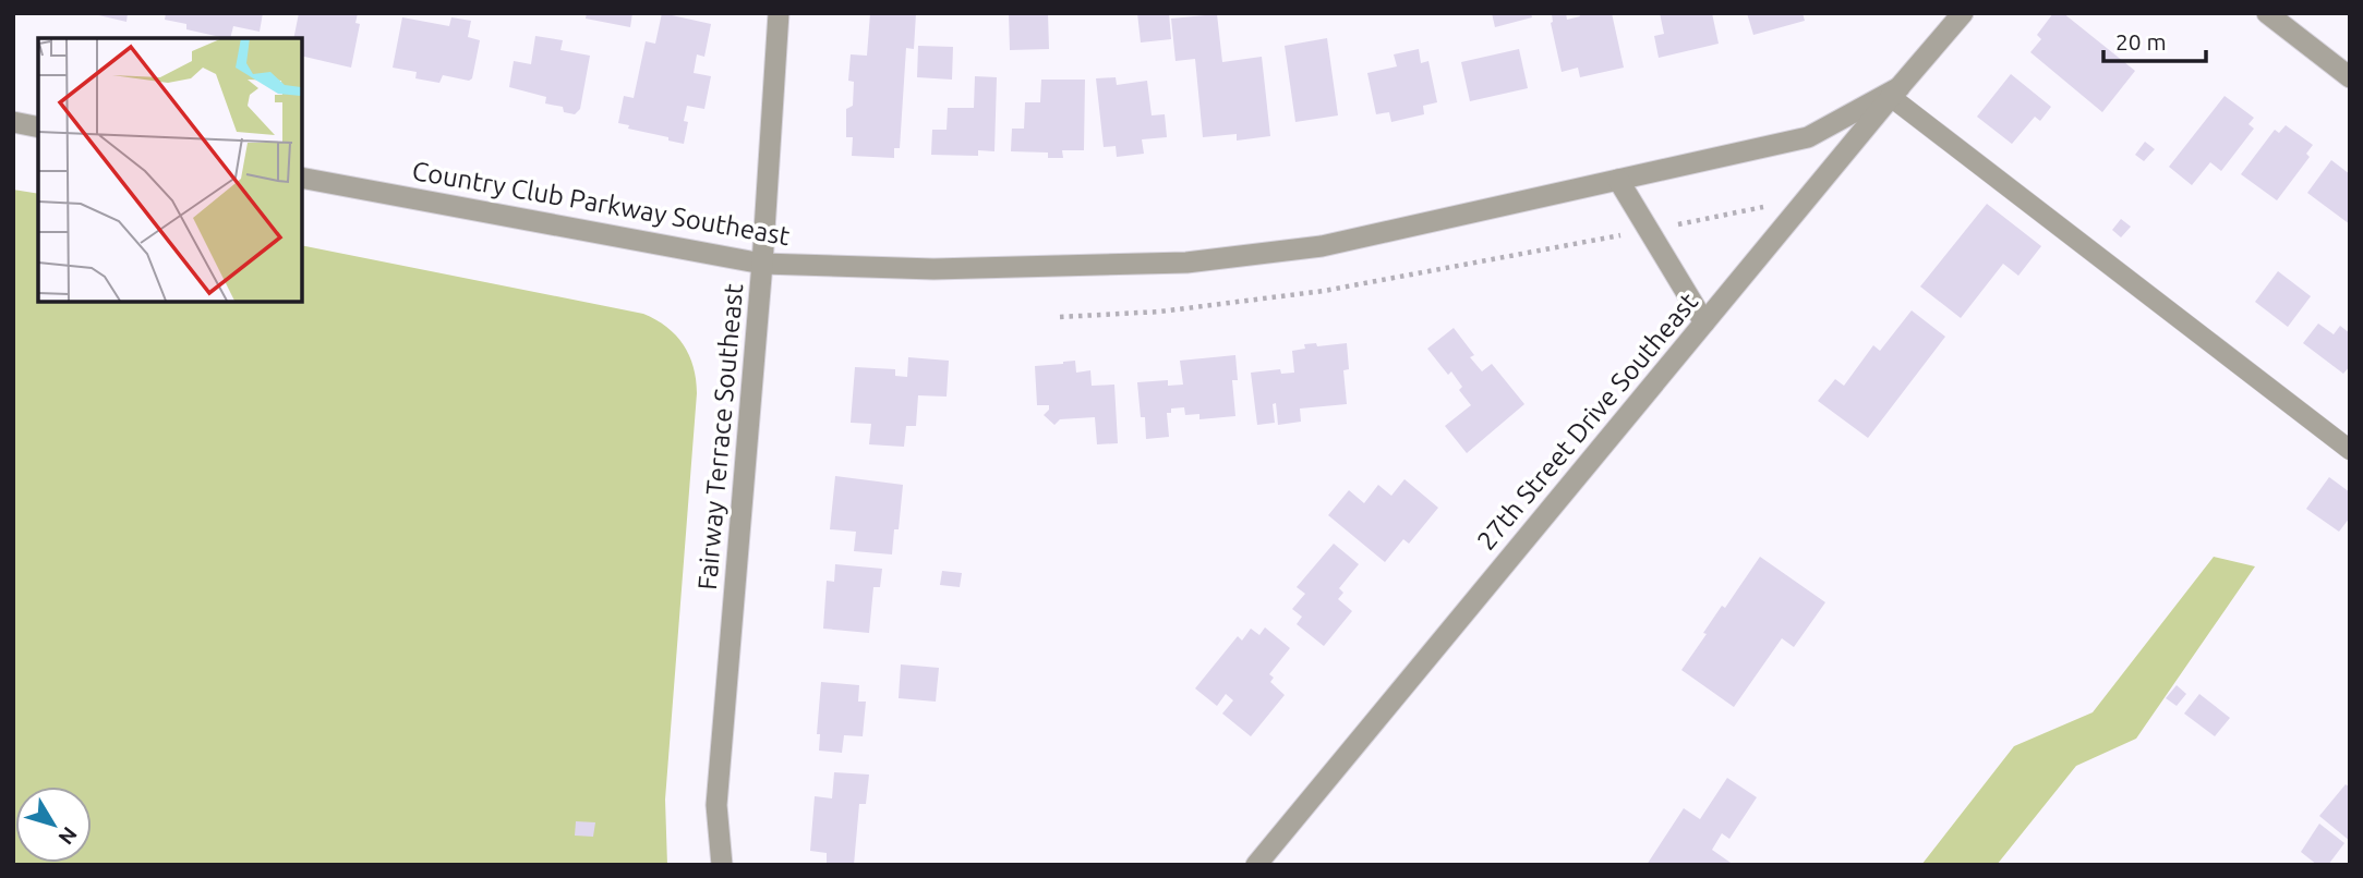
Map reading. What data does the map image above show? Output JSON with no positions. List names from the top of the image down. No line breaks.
{"streets":{"street":["Country Club Parkway Southeast","27th Street Drive Southeast","Fairway Terrace Southeast"]},"crossings":[["Country Club Parkway Southeast","27th Street Drive Southeast"],["Country Club Parkway Southeast","Fairway Terrace Southeast"]],"scale_bar":"20 m","north":"bottom right"}
